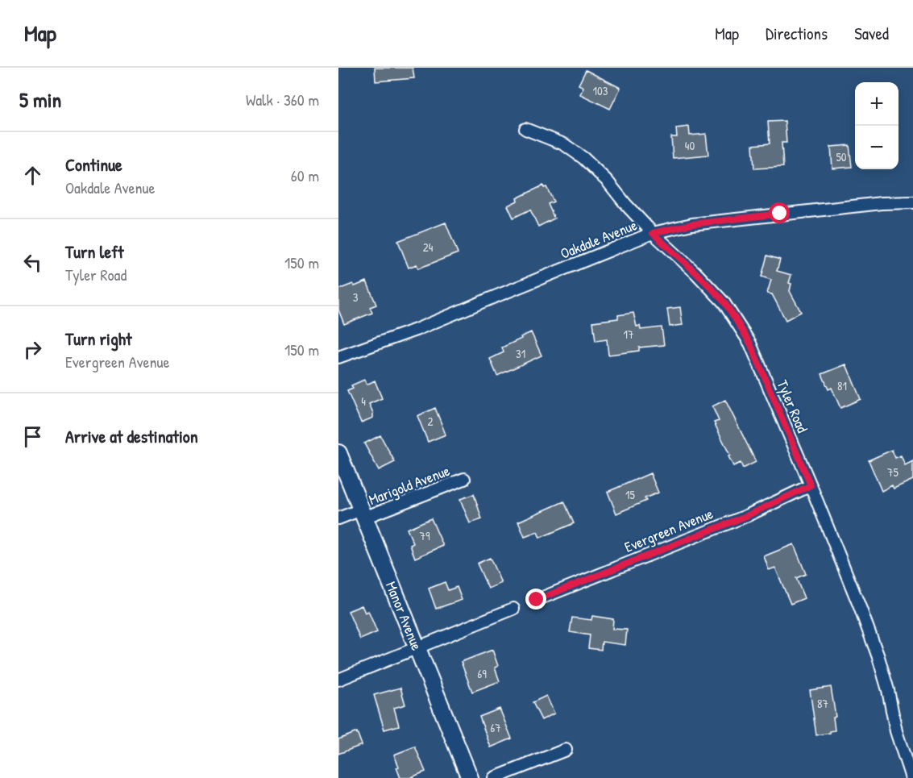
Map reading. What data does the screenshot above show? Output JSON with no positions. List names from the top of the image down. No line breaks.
{"streets":{"street":["Oakdale Avenue","Tyler Road","Marigold Avenue","Evergreen Avenue","Manor Avenue"]},"crossings":[["Oakdale Avenue","Tyler Road"],["Tyler Road","Evergreen Avenue"],["Marigold Avenue","Manor Avenue"]],"house_numbers":["103","40","50","24","3","17","31","81","4","2","75","15","79","69","87","67"],"page":{"header":"Map","nav":["Map","Directions","Saved"],"heading":["5 min","Walk · 360 m"],"map_buttons":["+","−"],"list":[["Continue","Oakdale Avenue","60 m"],["Turn left","Tyler Road","150 m"],["Turn right","Evergreen Avenue","150 m"],"Arrive at destination"]}}
